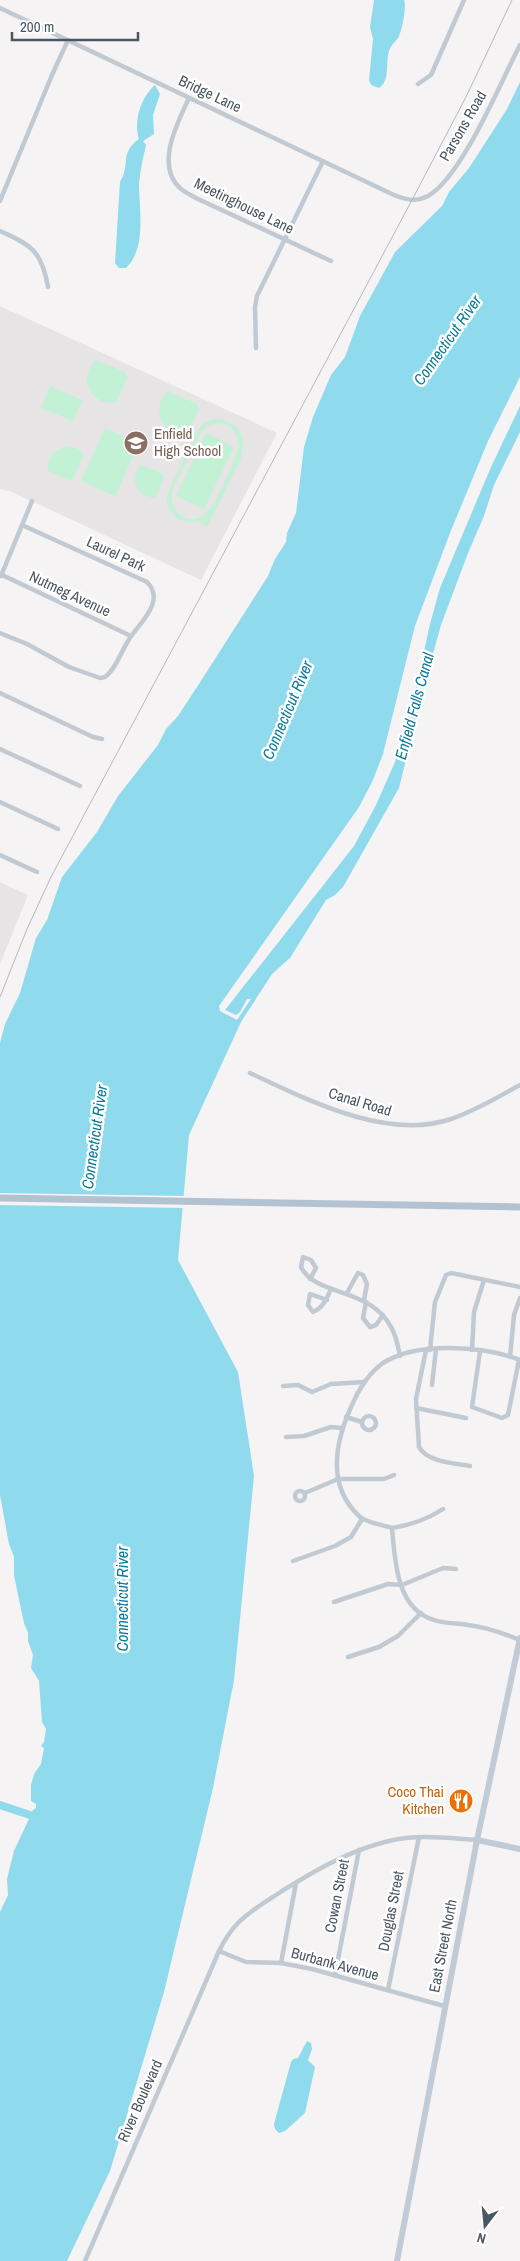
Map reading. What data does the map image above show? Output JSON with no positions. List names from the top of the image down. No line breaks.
{"streets":{"main road":["East Street North"],"street":["Bridge Lane","Parsons Road","Meetinghouse Lane","Laurel Park","Nutmeg Avenue","Canal Road","Cowan Street","Douglas Street","Burbank Avenue","River Boulevard"]},"crossings":[["Bridge Lane","Parsons Road"],["Bridge Lane","Meetinghouse Lane"],["Laurel Park","Nutmeg Avenue"],["Cowan Street","Burbank Avenue"],["Cowan Street","River Boulevard"],["Douglas Street","Burbank Avenue"],["Douglas Street","River Boulevard"],["East Street North","Burbank Avenue"],["East Street North","River Boulevard"],["Burbank Avenue","River Boulevard"]],"water":["Connecticut River","Enfield Falls Canal"],"places":{"school or university":["Enfield High School"],"restaurant":["Coco Thai Kitchen"]},"scale_bar":"200 m","north":"bottom"}
